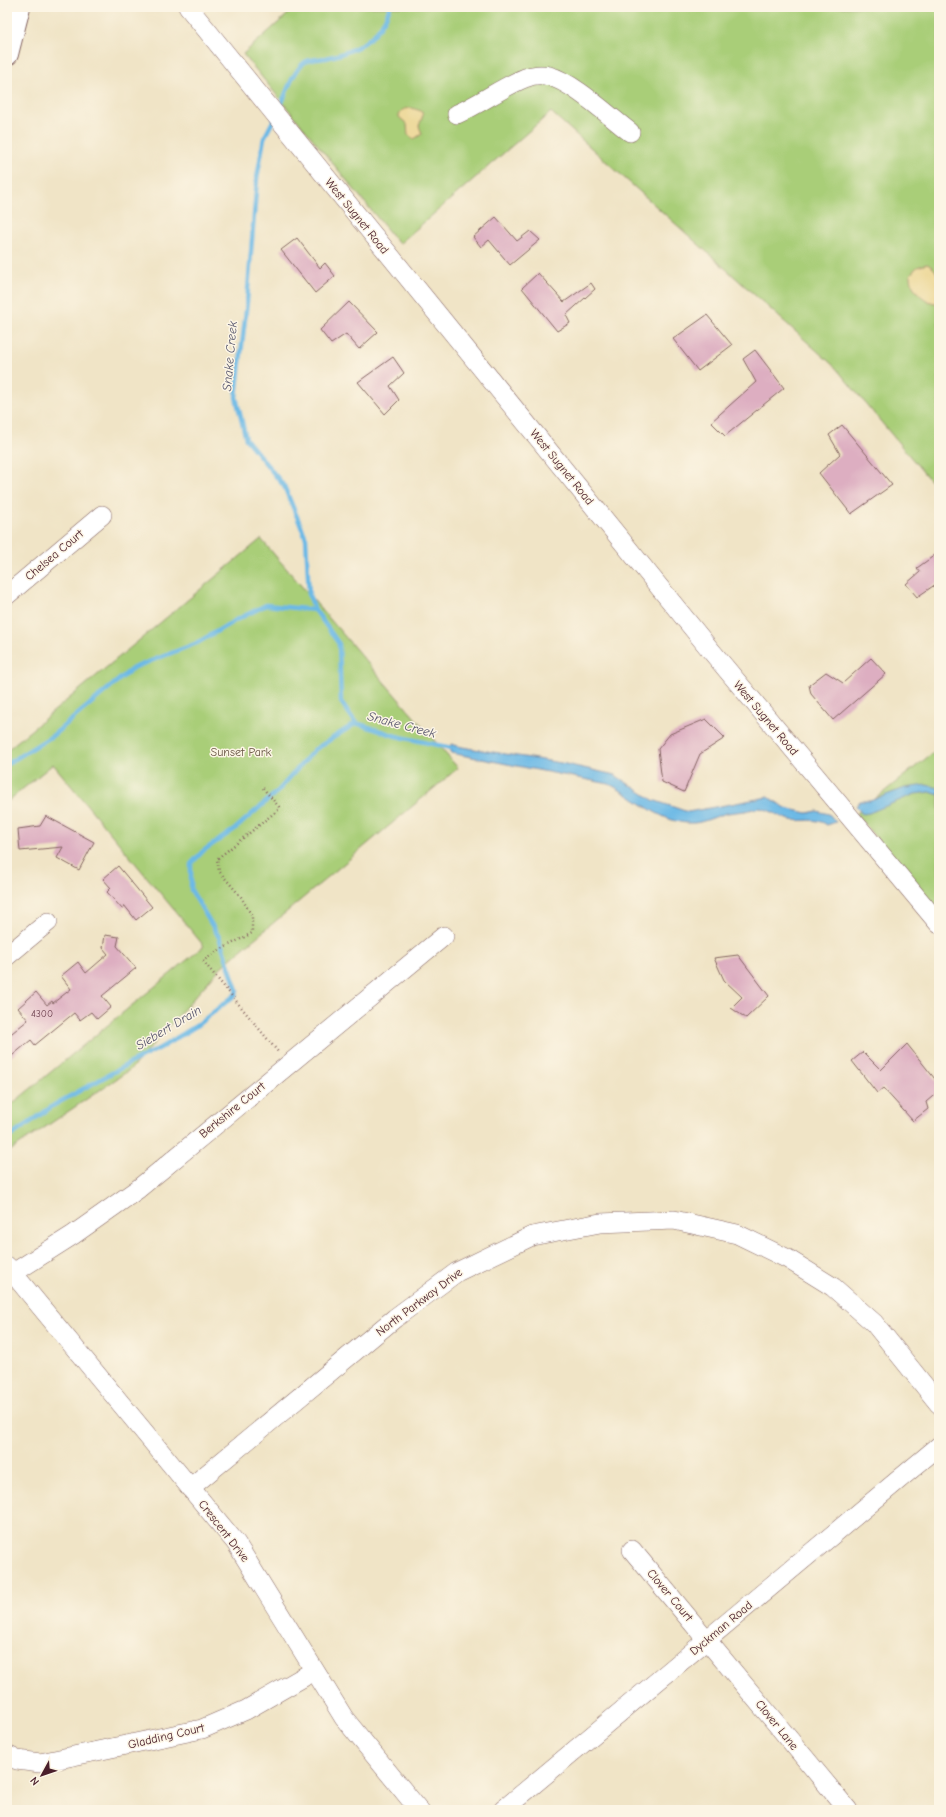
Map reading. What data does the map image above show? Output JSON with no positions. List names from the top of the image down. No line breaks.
{"streets":{"street":["West Sugnet Road","Chelsea Court","Berkshire Court","North Parkway Drive","Crescent Drive","Clover Court","Dyckman Road","Clover Lane","Gladding Court"]},"crossings":[["Berkshire Court","Crescent Drive"],["North Parkway Drive","Crescent Drive"],["Crescent Drive","Gladding Court"],["Clover Court","Dyckman Road"],["Clover Court","Clover Lane"],["Dyckman Road","Clover Lane"]],"water":["Snake Creek","Siebert Drain"],"parks":["Sunset Park"],"house_numbers":["4300"],"north":"bottom left"}
